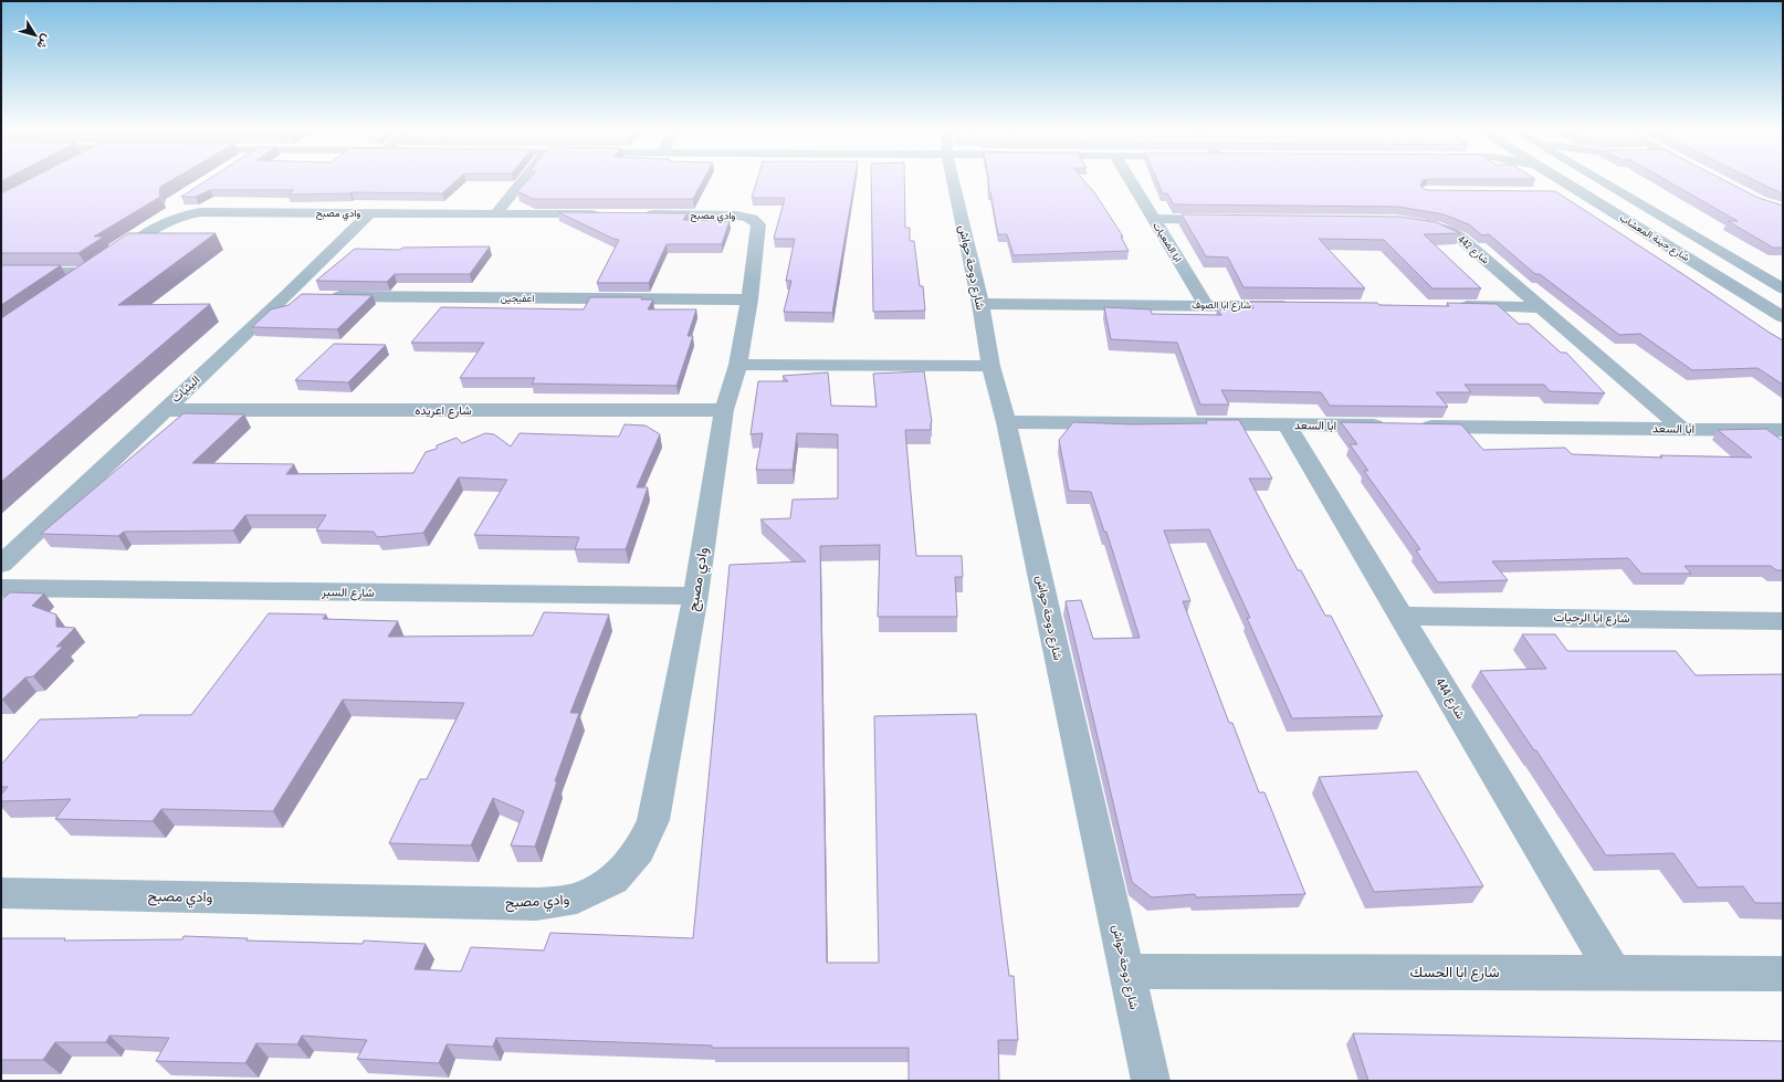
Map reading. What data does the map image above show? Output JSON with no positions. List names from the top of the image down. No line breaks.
{"streets":{"street":["وادي مصبح","شارع حينة المعشاب","ابا الضعيات","شارع 442","شارع دوحة حواش","اعفيجين","شارع ابا الصوف","اليثياث","شارع اعريده","ابا السعد","شارع السبر","شارع ابا الرحيات","شارع 444","شارع ابا الحسك"]},"crossings":[["وادي مصبح","اعفيجين"],["وادي مصبح","اليثياث"],["وادي مصبح","شارع اعريده"],["وادي مصبح","شارع السبر"],["ابا الضعيات","شارع ابا الصوف"],["شارع 442","ابا السعد"],["شارع دوحة حواش","شارع ابا الصوف"],["شارع دوحة حواش","ابا السعد"],["شارع دوحة حواش","شارع ابا الحسك"],["اعفيجين","اليثياث"],["اليثياث","شارع اعريده"],["ابا السعد","شارع 444"],["شارع ابا الرحيات","شارع 444"],["شارع 444","شارع ابا الحسك"]],"north":"bottom right"}
